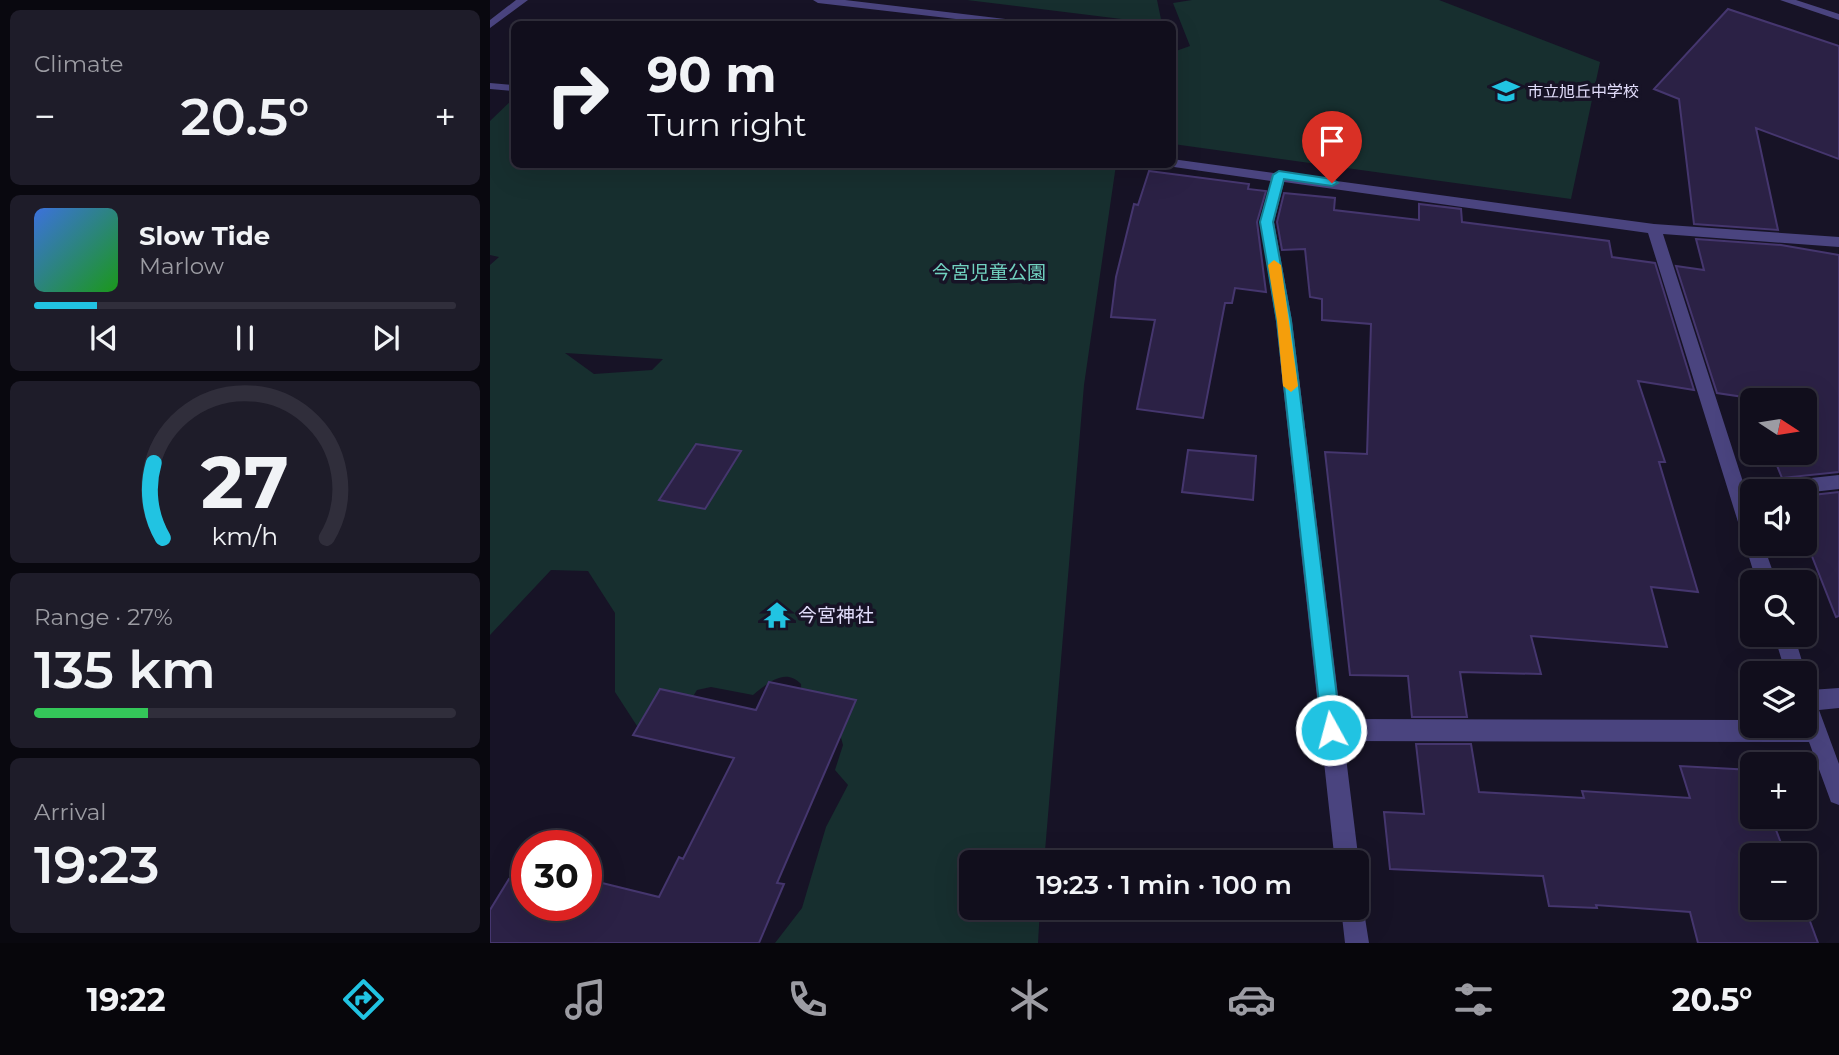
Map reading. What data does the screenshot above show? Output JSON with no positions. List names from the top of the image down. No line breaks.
{"parks":["今宮児童公園"],"places":{"school or university":["市立旭丘中学校"],"temple":["今宮神社"]},"north":"right","page":{"tile":["Climate",["Range · 27%","135 km"],["Arrival","19:23"]],"turn":["90 m","Turn right"],"heat":["−","20.5°","+"],"song":["Slow Tide","Marlow"],"map_buttons":["+","−"],"limit":"30","trip":"19:23 · 1 min · 100 m","tabs":["19:22","20.5°"],"gauge":["27","km/h"]}}
